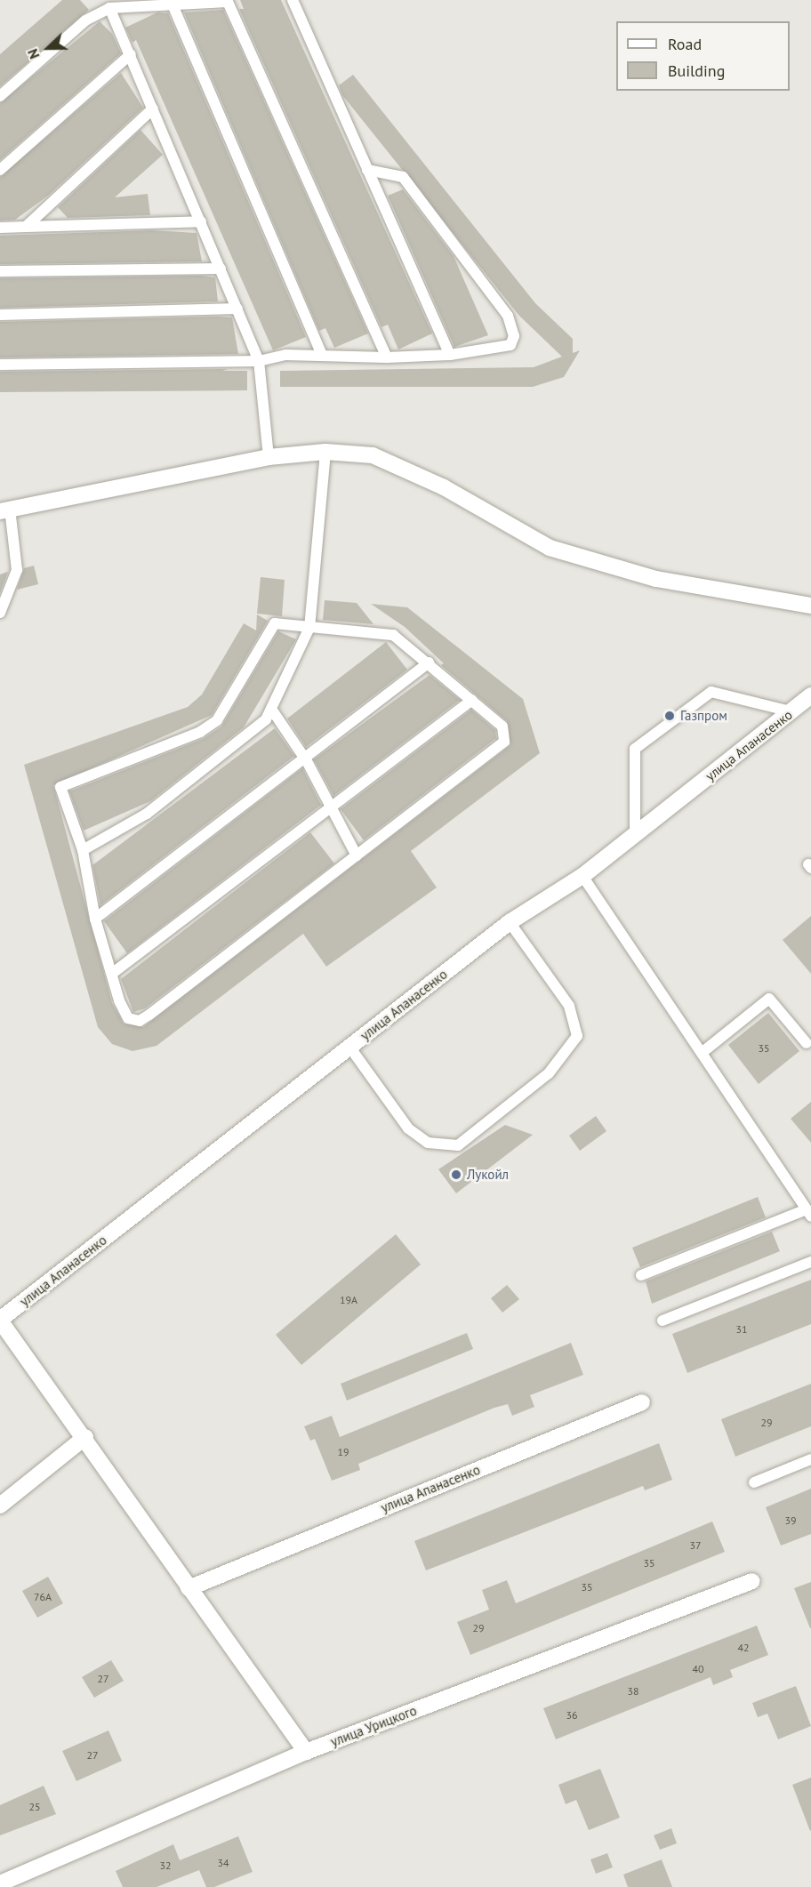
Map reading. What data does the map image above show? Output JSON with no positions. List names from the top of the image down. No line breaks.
{"streets":{"street":["улица Апанасенко","улица Урицкого"]},"places":["Газпром","Лукойл"],"house_numbers":["35","19А","31","29","19","39","37","35","35","76А","29","42","40","27","38","36","27","25","34","32"],"legend":["Road","Building"],"north":"left"}
